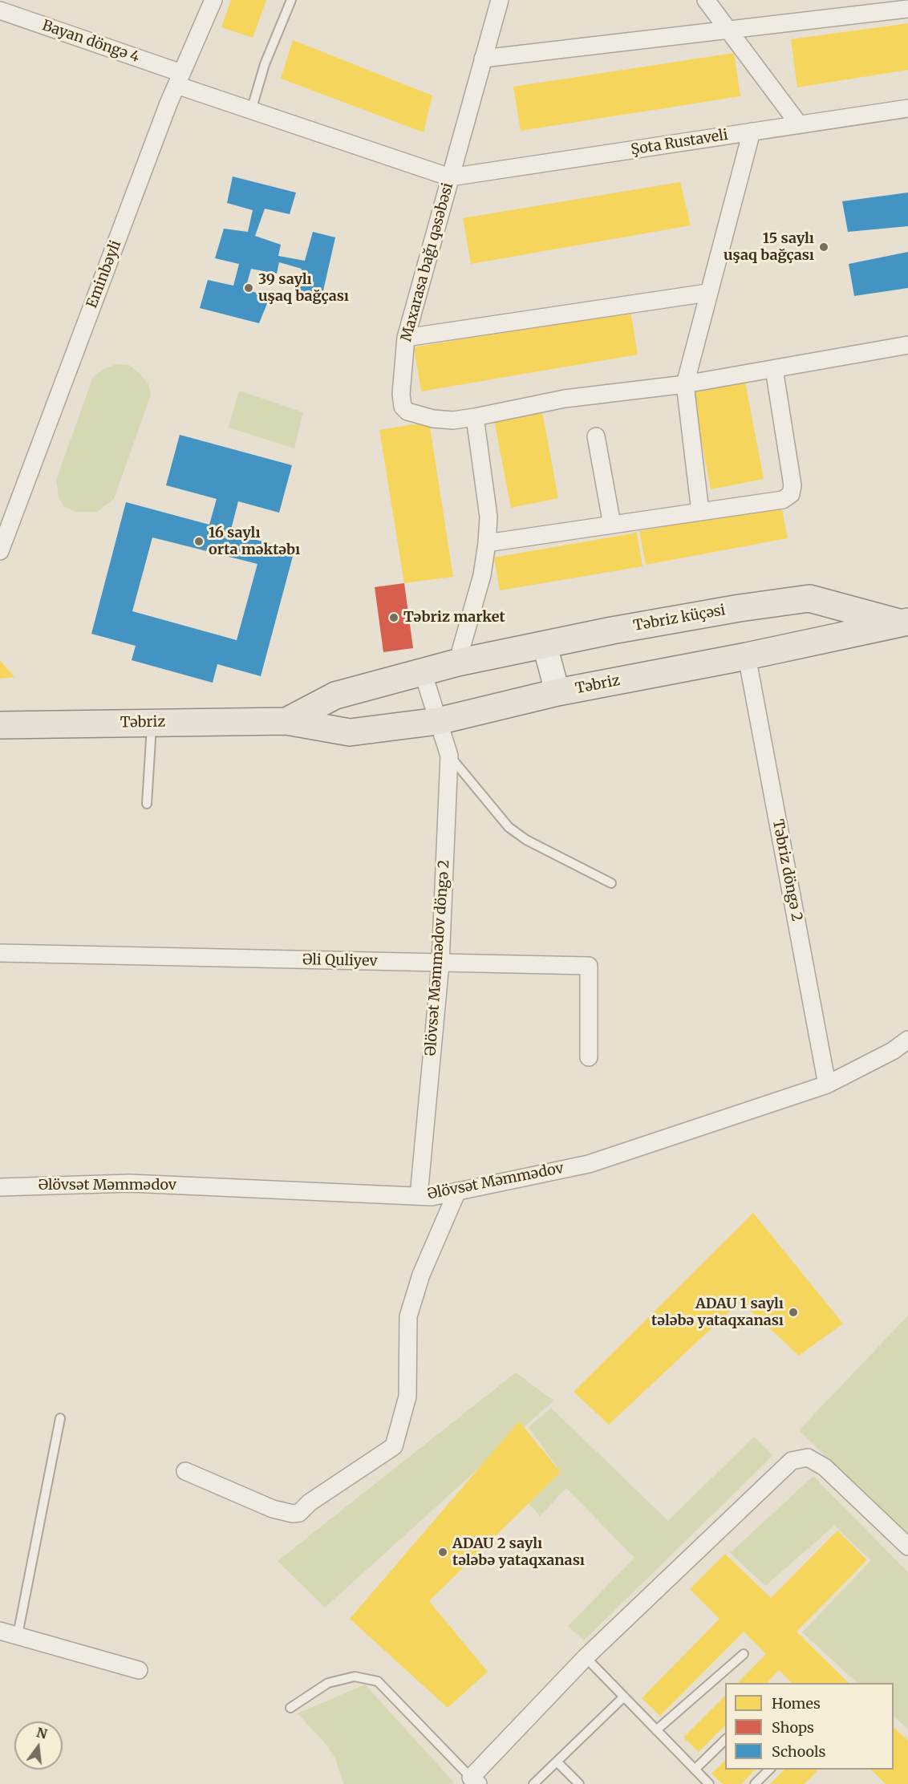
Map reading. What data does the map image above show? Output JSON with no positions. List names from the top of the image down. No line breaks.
{"streets":{"main road":["Təbriz küçəsi","Təbriz"],"street":["Bayan döngə 4","Şota Rustaveli","Maxarasa bağı qəsəbəsi","Eminbəyli","Təbriz döngə 2","Əlövsət Məmmədov döngə 2","Əli Quliyev","Əlövsət Məmmədov"]},"crossings":[["Bayan döngə 4","Şota Rustaveli"],["Bayan döngə 4","Maxarasa bağı qəsəbəsi"],["Bayan döngə 4","Eminbəyli"],["Şota Rustaveli","Maxarasa bağı qəsəbəsi"],["Təbriz küçəsi","Təbriz"],["Təbriz","Təbriz döngə 2"],["Təbriz","Əlövsət Məmmədov döngə 2"],["Təbriz döngə 2","Əlövsət Məmmədov"],["Əlövsət Məmmədov döngə 2","Əli Quliyev"],["Əlövsət Məmmədov döngə 2","Əlövsət Məmmədov"]],"places":["15 saylı uşaq bağçası","39 saylı uşaq bağçası","16 saylı orta məktəbı","Təbriz market","ADAU 1 saylı tələbə yataqxanası","ADAU 2 saylı tələbə yataqxanası"],"legend":["Homes","Shops","Schools"],"north":"top"}
